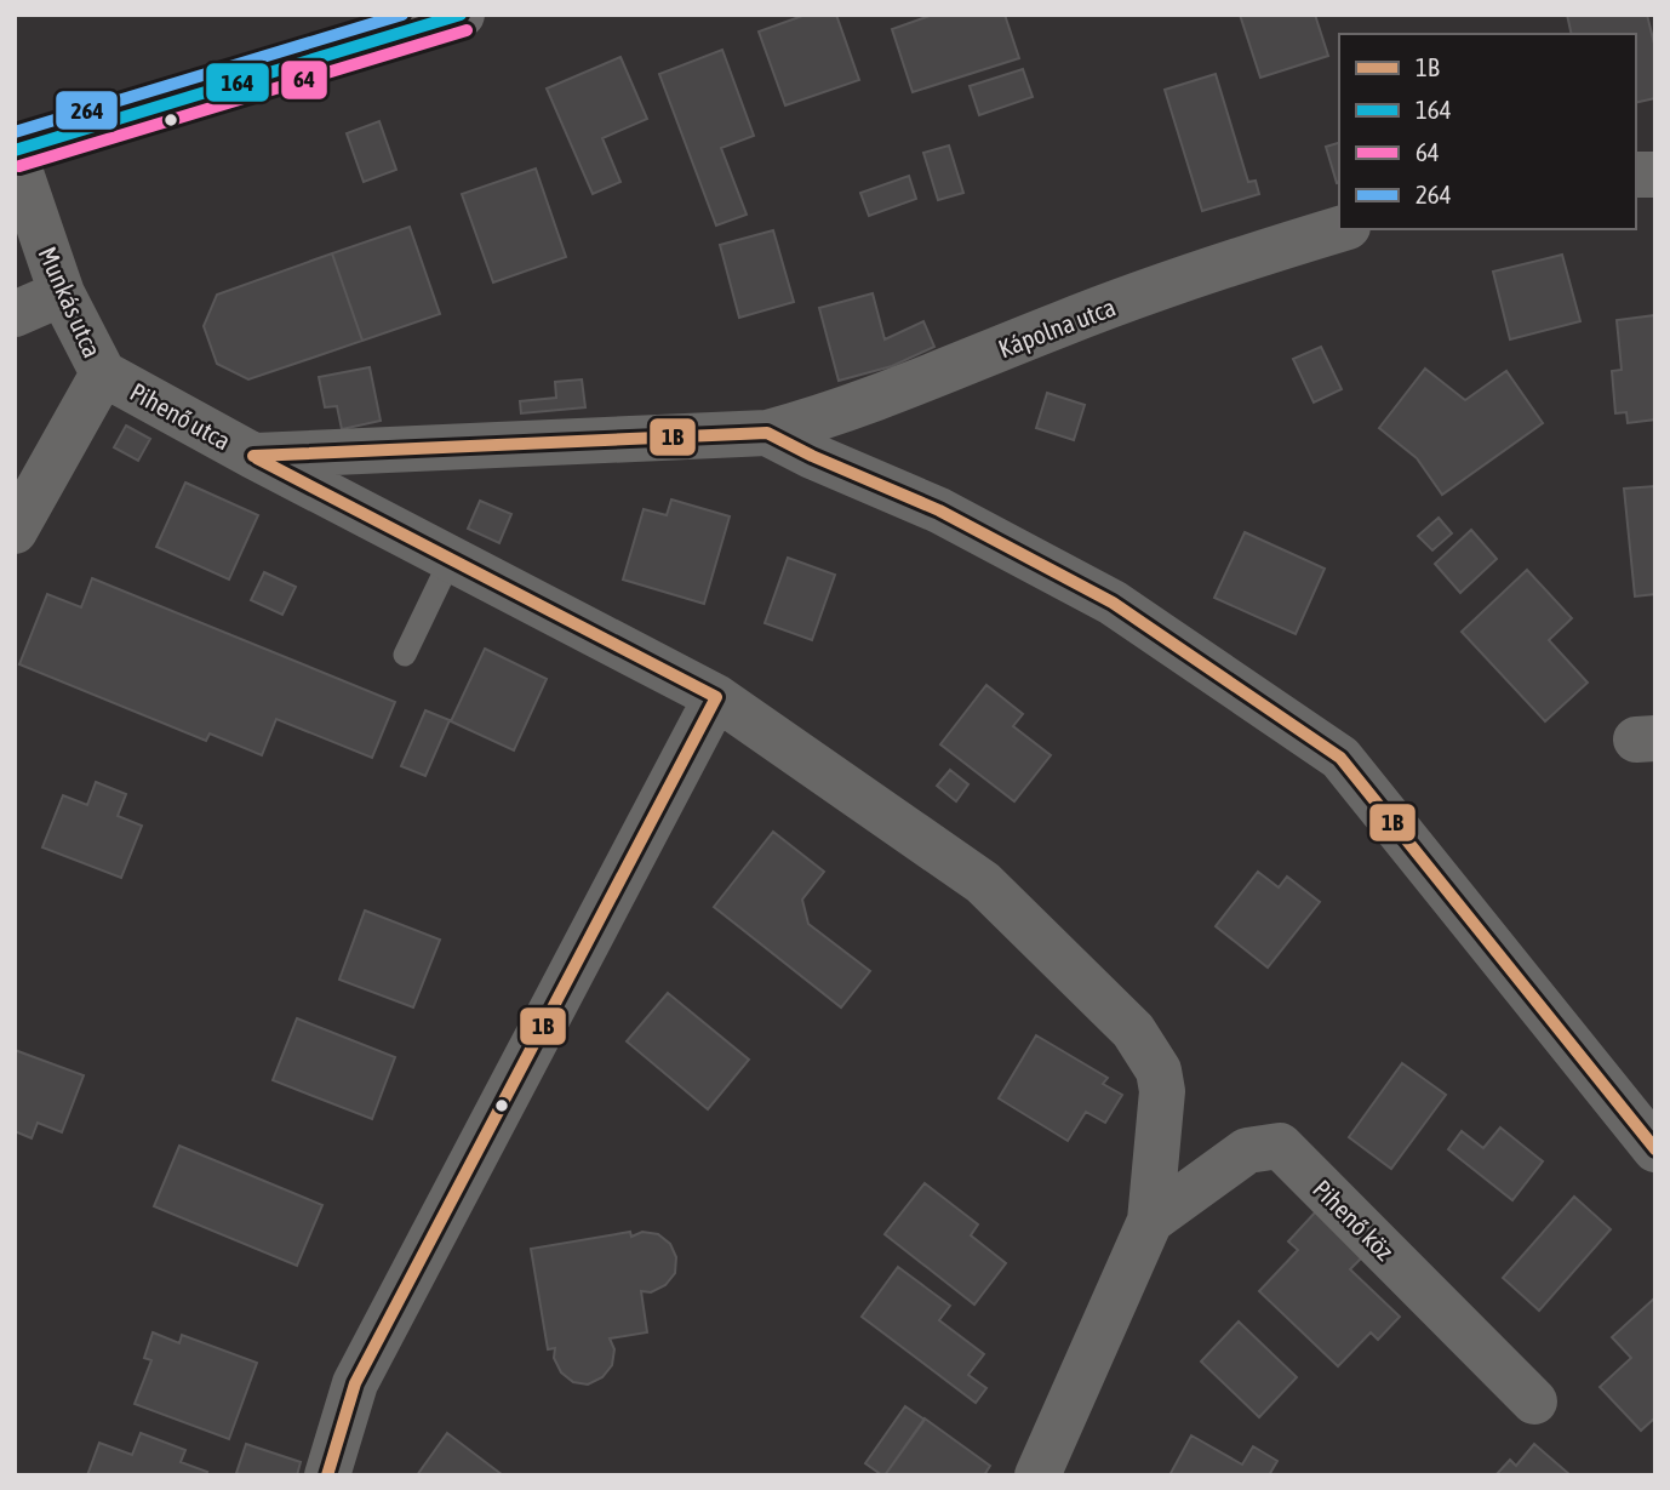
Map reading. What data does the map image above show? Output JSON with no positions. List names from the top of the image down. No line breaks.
{"streets":{"street":["Munkás utca","Kápolna utca","Pihenő utca","Pihenő köz"]},"crossings":[["Munkás utca","Pihenő utca"],["Kápolna utca","Pihenő utca"],["Pihenő utca","Pihenő köz"]],"lines":["transit line 164","transit line 264","transit line 64","transit line 1B"],"legend":["1B","164","64","264"]}
